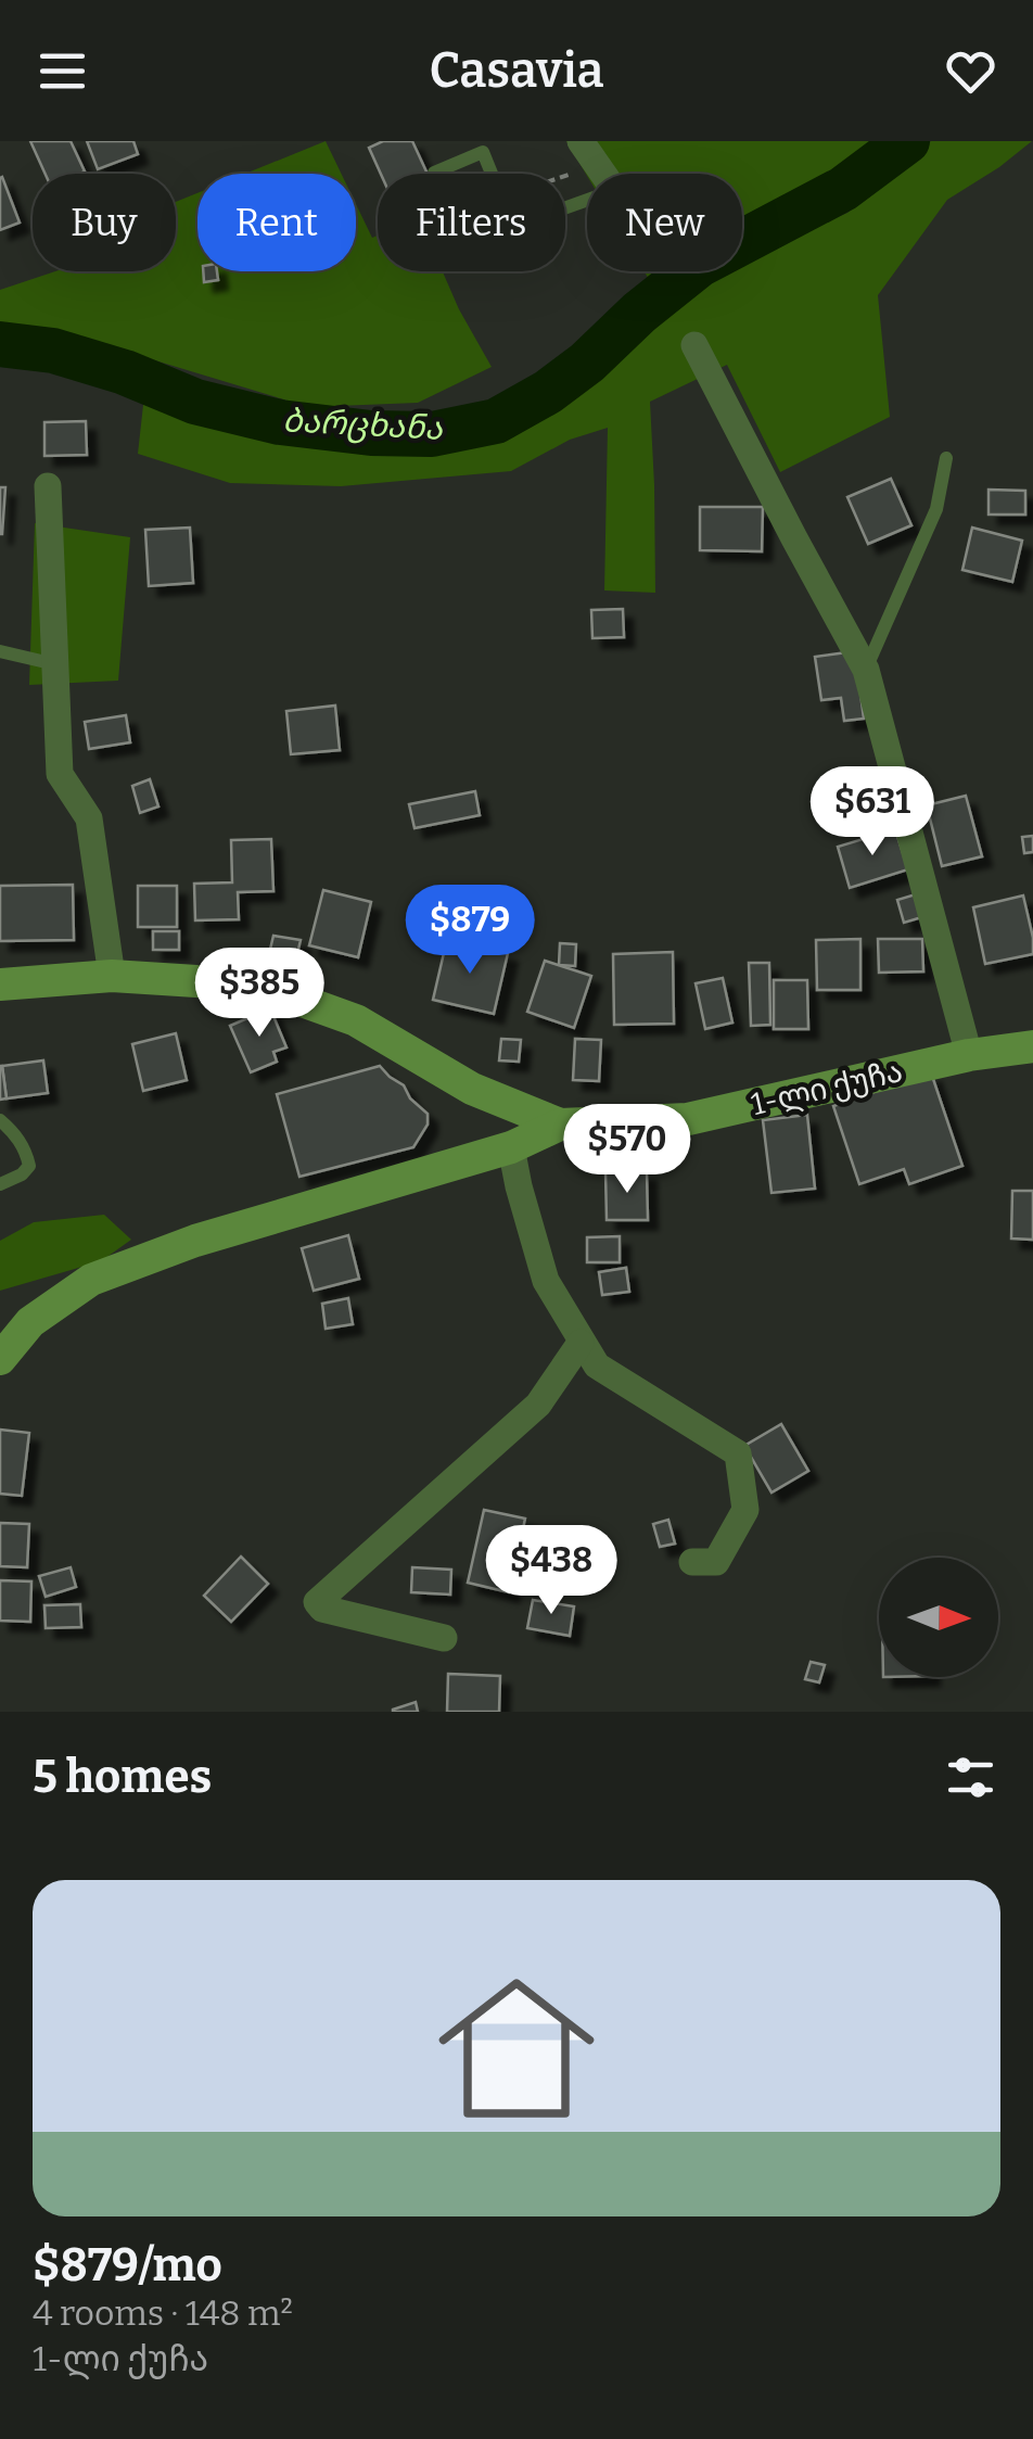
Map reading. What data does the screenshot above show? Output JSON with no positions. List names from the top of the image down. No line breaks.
{"streets":{"street":["1-ლი ქუჩა"]},"water":["ბარცხანა"],"north":"right","page":{"header":"Casavia","chip":["Buy","Rent","Filters","New"],"price":["$631","$879","$385","$570","$438"],"heading":"5 homes","list":[{"name":"$879/mo","note":"4 rooms · 148 m² · 1-ლი ქუჩა"}]}}
